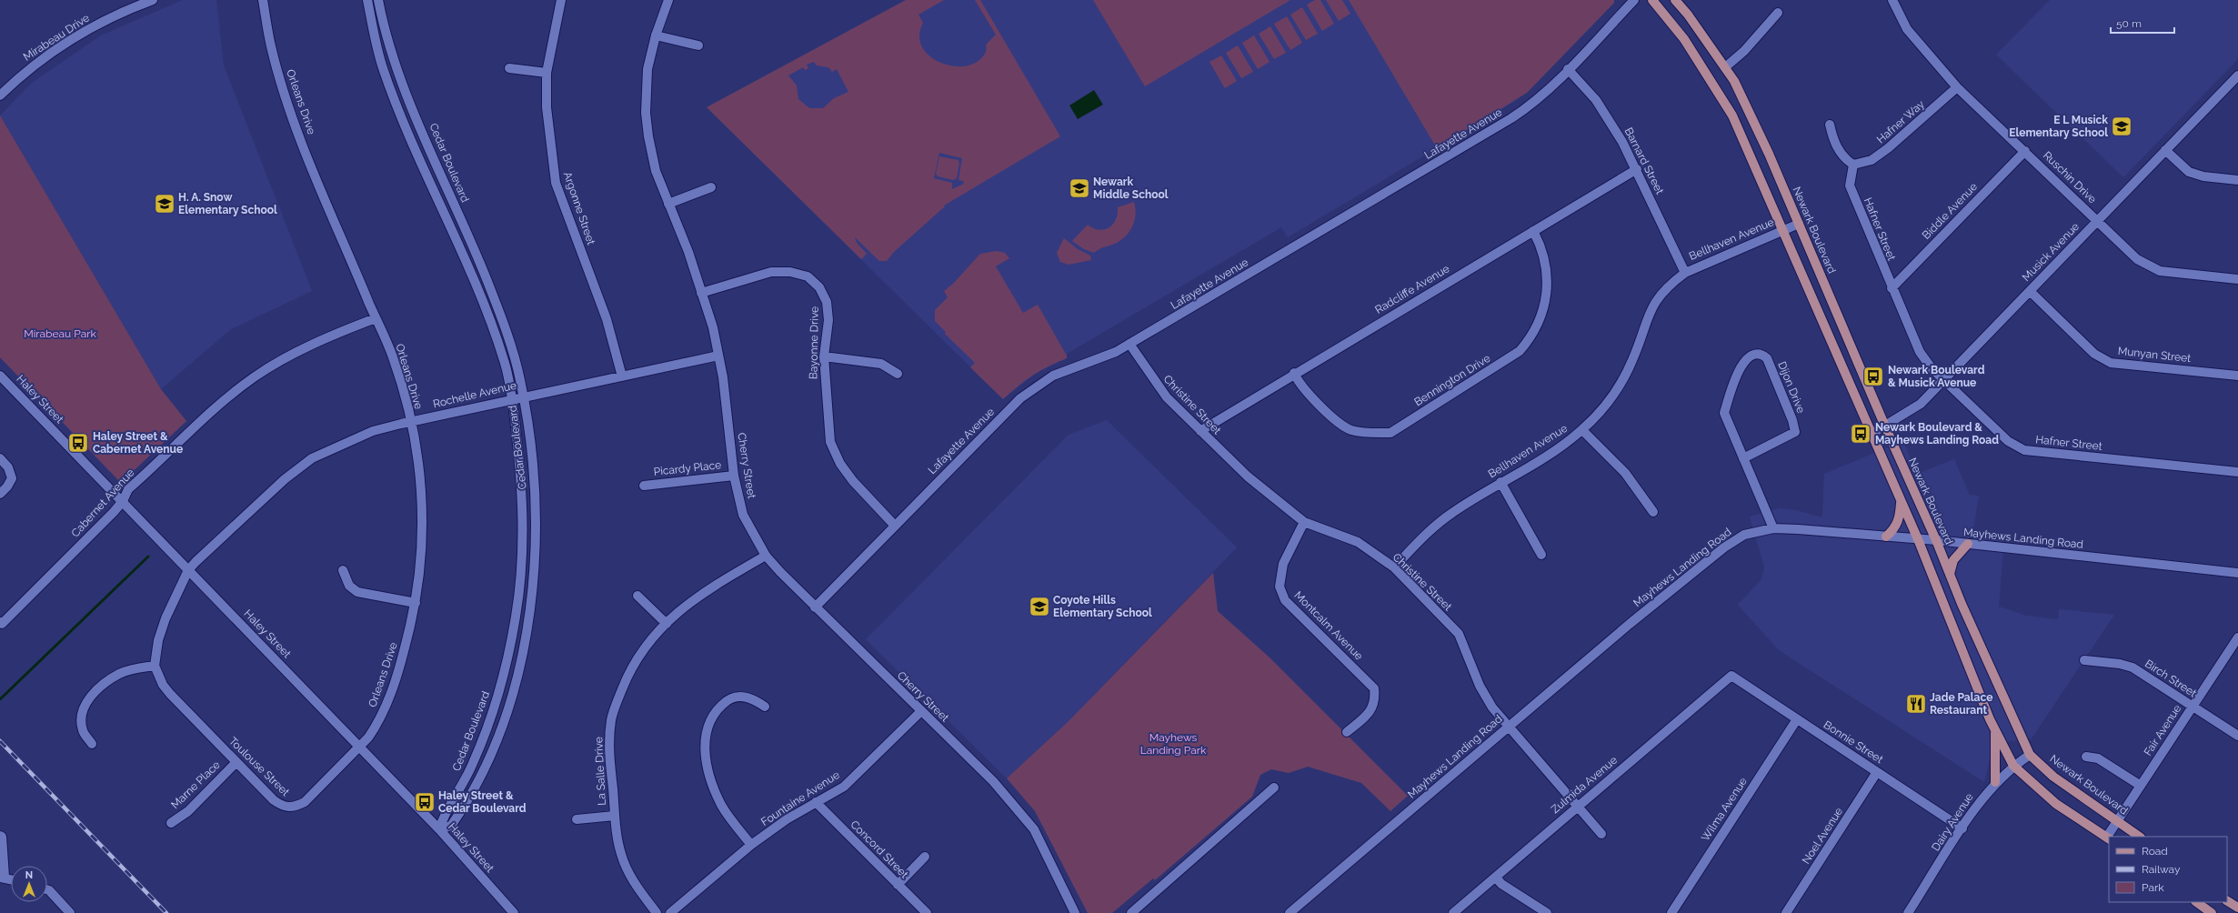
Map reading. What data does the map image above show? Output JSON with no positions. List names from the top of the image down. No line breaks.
{"streets":{"main road":["Newark Boulevard"],"street":["Mirabeau Drive","Orleans Drive","Hafner Way","Lafayette Avenue","Barnard Street","Cedar Boulevard","Ruschin Drive","Argonne Street","Biddle Avenue","Hafner Street","Bellhaven Avenue","Musick Avenue","Radcliffe Avenue","Bayonne Drive","Munyan Street","Bennington Drive","Dijon Drive","Rochelle Avenue","Haley Street","Christine Street","Cherry Street","Picardy Place","Cabernet Avenue","Mayhews Landing Road","Montcalm Avenue","Birch Street","Fair Avenue","Bonnie Street","Toulouse Street","La Salle Drive","Marne Place","Zulmida Avenue","Fountaine Avenue","Wilma Avenue","Dairy Avenue","Noel Avenue","Concord Street"]},"crossings":[["Orleans Drive","Rochelle Avenue"],["Orleans Drive","Haley Street"],["Orleans Drive","Cabernet Avenue"],["Orleans Drive","Toulouse Street"],["Hafner Way","Ruschin Drive"],["Hafner Way","Hafner Street"],["Lafayette Avenue","Barnard Street"],["Lafayette Avenue","Bayonne Drive"],["Lafayette Avenue","Christine Street"],["Lafayette Avenue","Cherry Street"],["Barnard Street","Bellhaven Avenue"],["Barnard Street","Radcliffe Avenue"],["Cedar Boulevard","Rochelle Avenue"],["Cedar Boulevard","Haley Street"],["Ruschin Drive","Biddle Avenue"],["Ruschin Drive","Musick Avenue"],["Argonne Street","Rochelle Avenue"],["Biddle Avenue","Hafner Street"],["Hafner Street","Musick Avenue"],["Newark Boulevard","Bellhaven Avenue"],["Newark Boulevard","Musick Avenue"],["Newark Boulevard","Mayhews Landing Road"],["Newark Boulevard","Fair Avenue"],["Newark Boulevard","Dairy Avenue"],["Bellhaven Avenue","Christine Street"],["Musick Avenue","Munyan Street"],["Radcliffe Avenue","Bennington Drive"],["Radcliffe Avenue","Christine Street"],["Bayonne Drive","Cherry Street"],["Dijon Drive","Mayhews Landing Road"],["Rochelle Avenue","Haley Street"],["Rochelle Avenue","Cherry Street"],["Rochelle Avenue","Toulouse Street"],["Haley Street","Cabernet Avenue"],["Haley Street","Toulouse Street"],["Christine Street","Mayhews Landing Road"],["Christine Street","Montcalm Avenue"],["Christine Street","Zulmida Avenue"],["Cherry Street","Picardy Place"],["Cherry Street","La Salle Drive"],["Cherry Street","Fountaine Avenue"],["Birch Street","Fair Avenue"],["Bonnie Street","Zulmida Avenue"],["Bonnie Street","Wilma Avenue"],["Bonnie Street","Dairy Avenue"],["Bonnie Street","Noel Avenue"],["Toulouse Street","Marne Place"],["Fountaine Avenue","Concord Street"]],"parks":["Mirabeau Park","Mayhews Landing Park"],"places":{"school or university":["E L Musick Elementary School","Newark Middle School","H. A. Snow Elementary School","Coyote Hills Elementary School"],"bus stop":["Newark Boulevard & Musick Avenue","Newark Boulevard & Mayhews Landing Road","Haley Street & Cabernet Avenue","Haley Street & Cedar Boulevard"],"restaurant":["Jade Palace Restaurant"]},"legend":["Road","Railway","Park"],"scale_bar":"50 m","north":"top"}
